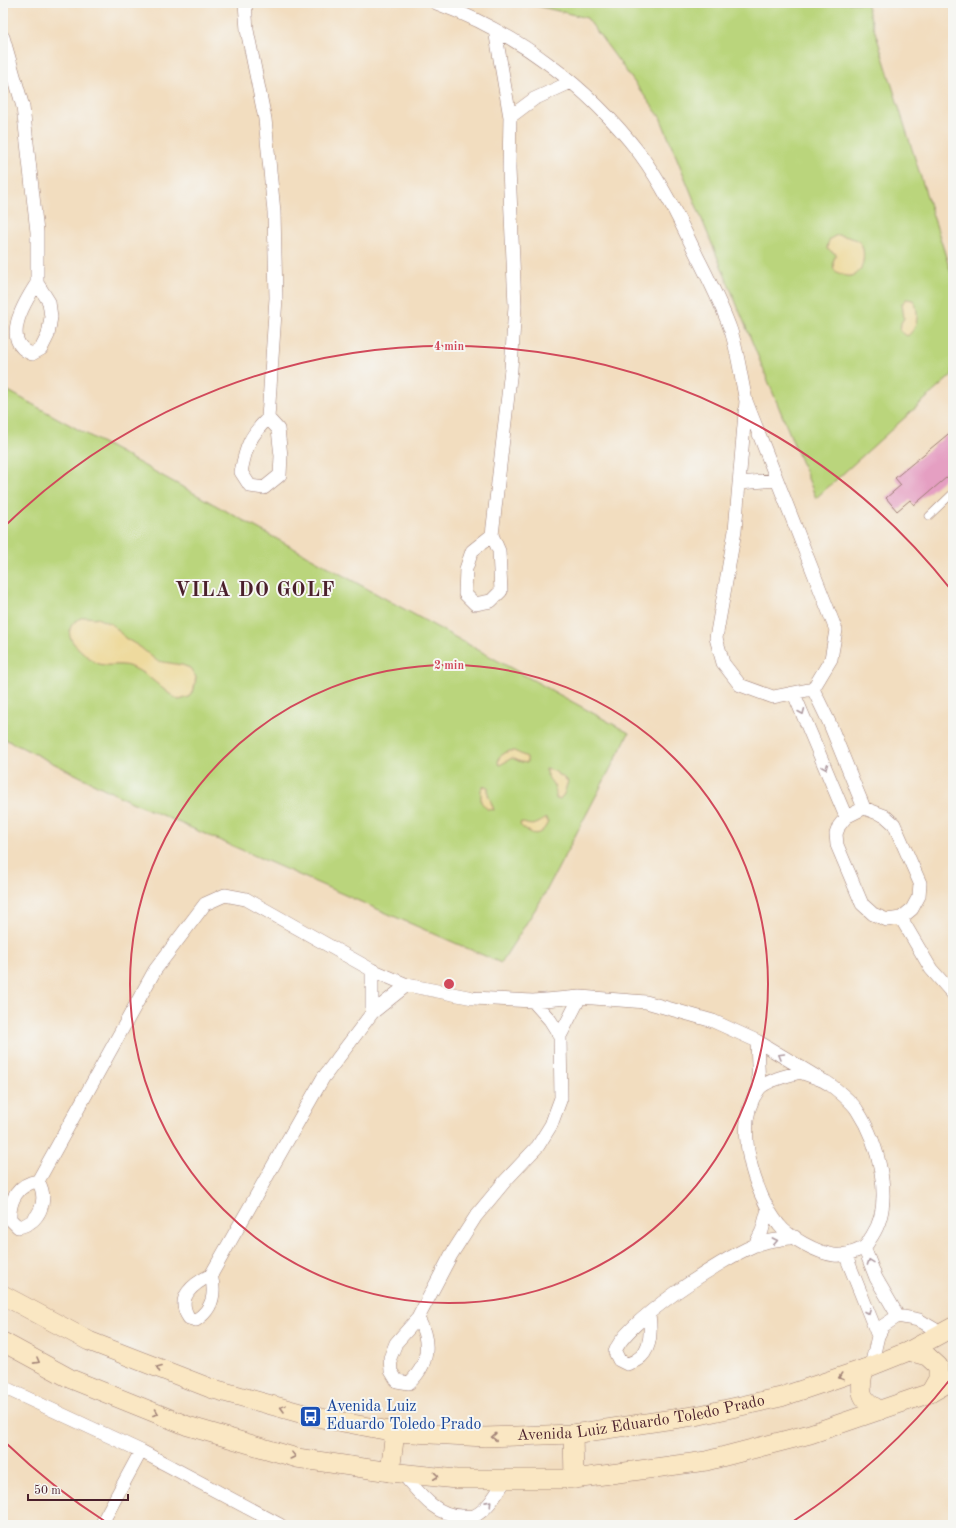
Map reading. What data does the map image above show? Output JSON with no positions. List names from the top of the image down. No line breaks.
{"streets":{"main road":["Avenida Luiz Eduardo Toledo Prado"]},"districts":["VILA DO GOLF"],"places":{"bus stop":["Avenida Luiz Eduardo Toledo Prado"]},"scale_bar":"50 m","rings":["4 min","2 min"]}
